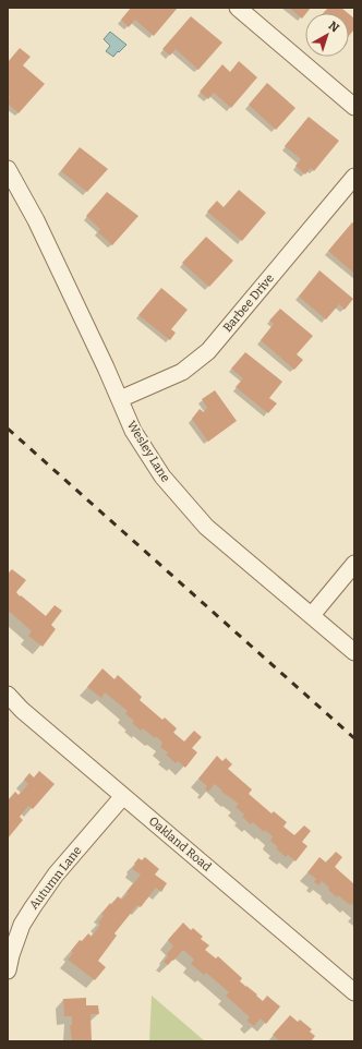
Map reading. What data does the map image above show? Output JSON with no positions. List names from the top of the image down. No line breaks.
{"streets":{"street":["Barbee Drive","Wesley Lane","Oakland Road","Autumn Lane"]},"crossings":[["Barbee Drive","Wesley Lane"],["Oakland Road","Autumn Lane"]],"north":"top right"}
